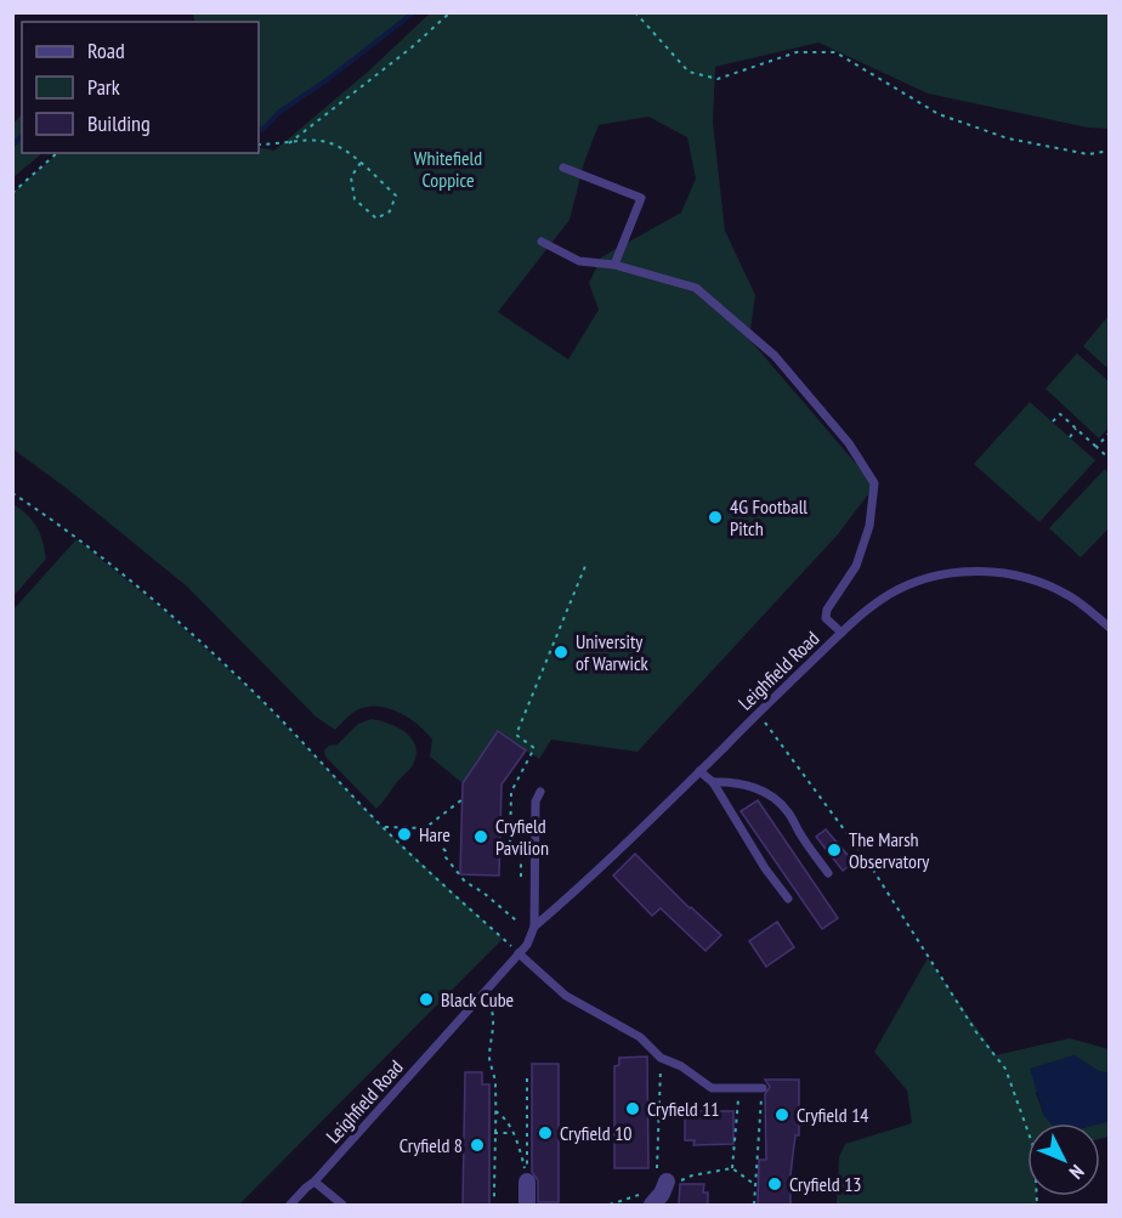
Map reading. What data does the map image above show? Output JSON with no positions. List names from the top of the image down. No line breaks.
{"streets":{"lane":["Leighfield Road"]},"parks":["Whitefield Coppice"],"places":["4G Football Pitch","University of Warwick","Hare","Cryfield Pavilion","The Marsh Observatory","Black Cube","Cryfield 11","Cryfield 14","Cryfield 10","Cryfield 8","Cryfield 13"],"legend":["Road","Park","Building"],"north":"bottom right"}
